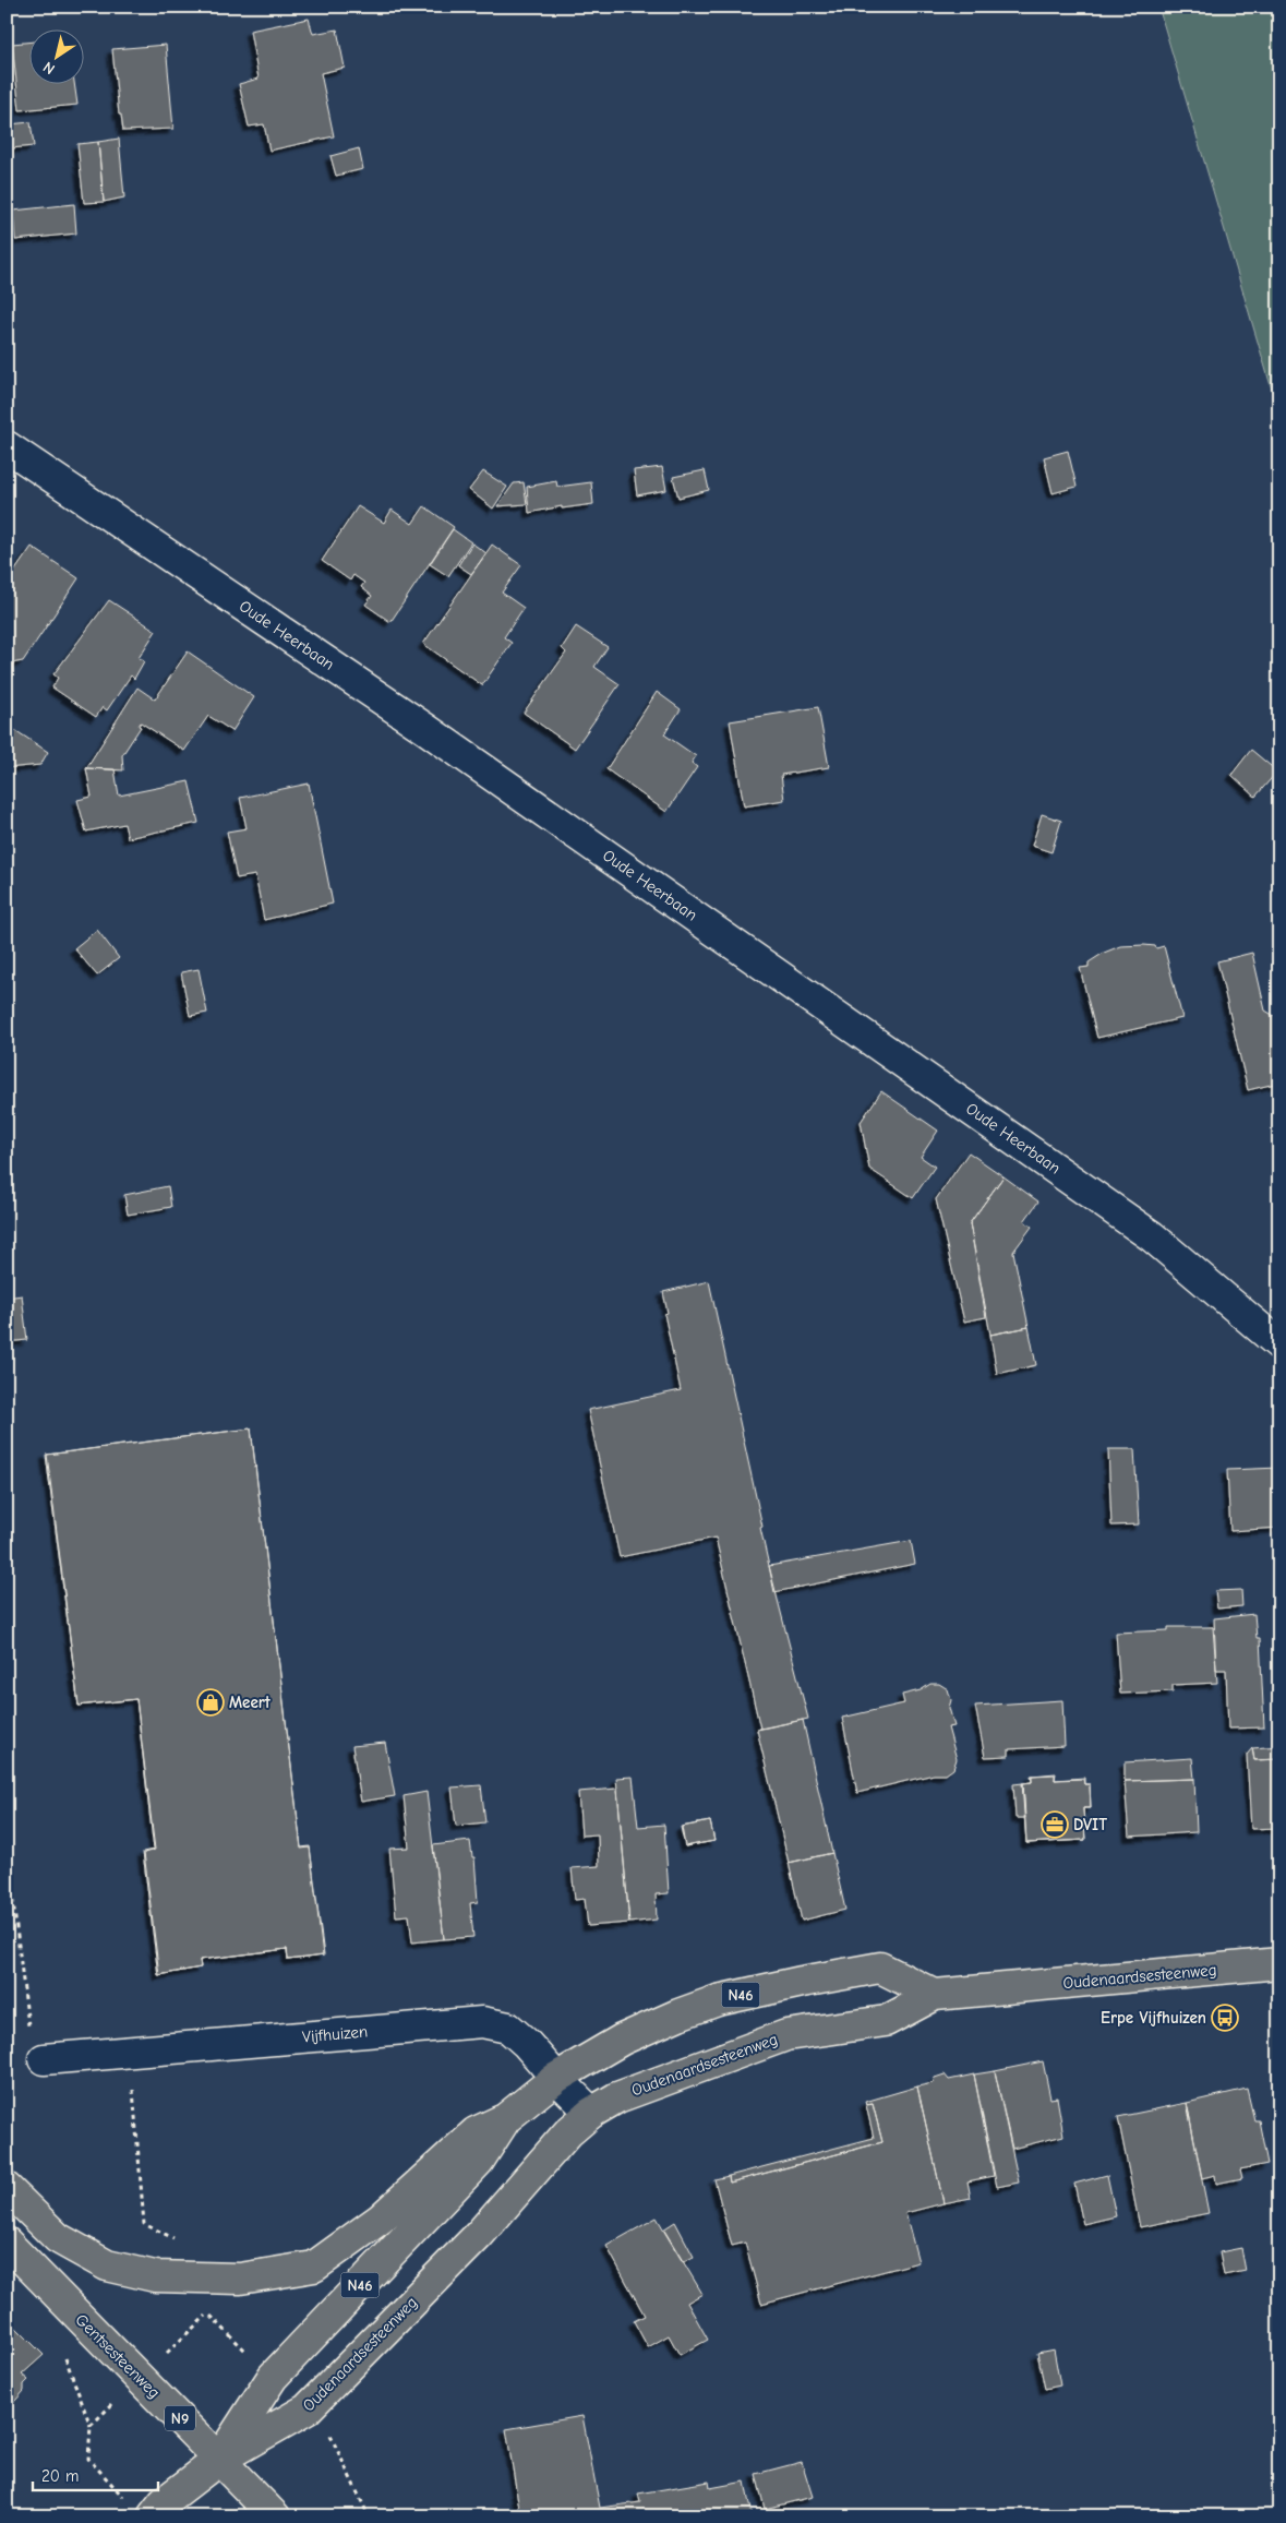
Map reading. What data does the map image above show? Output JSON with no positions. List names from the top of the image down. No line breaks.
{"streets":{"main road":["Oudenaardsesteenweg","N46","Gentsesteenweg","N9"],"street":["Oude Heerbaan","Vijfhuizen"]},"crossings":[["Oudenaardsesteenweg","N46"],["Oudenaardsesteenweg","Vijfhuizen"],["Oudenaardsesteenweg","Gentsesteenweg"],["N46","Vijfhuizen"],["N46","Gentsesteenweg"]],"places":{"shop":["Meert"],"office":["DVIT"],"bus stop":["Erpe Vijfhuizen"]},"scale_bar":"20 m","north":"bottom left"}
